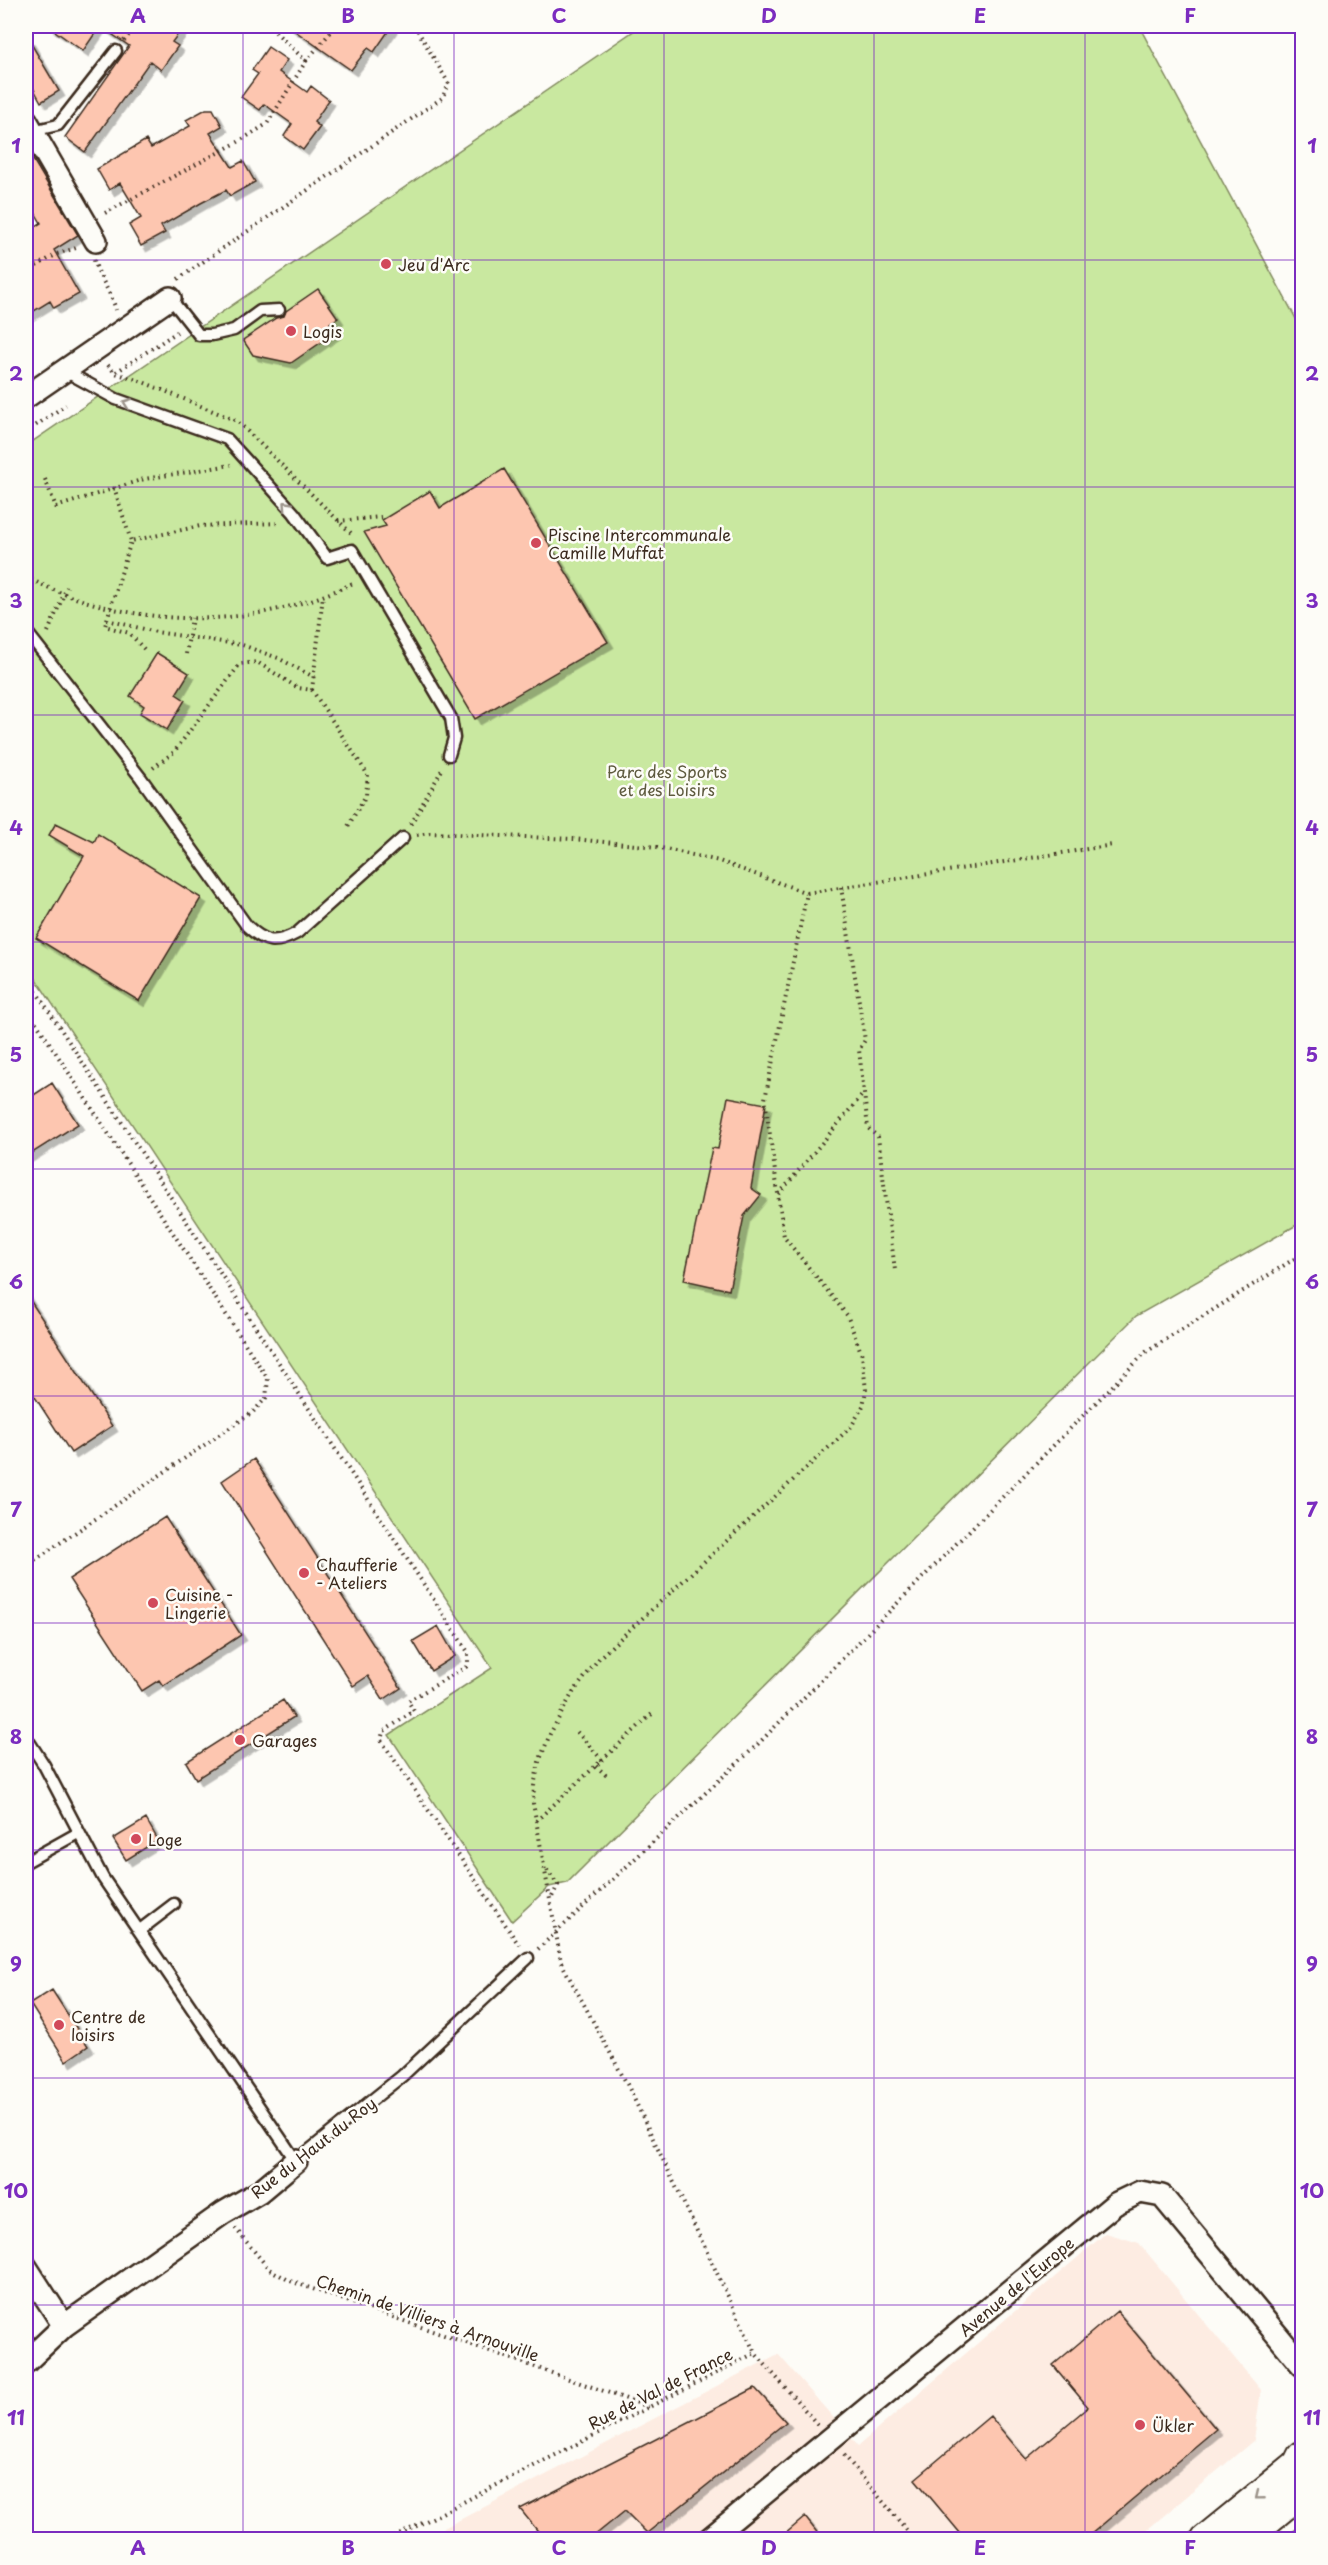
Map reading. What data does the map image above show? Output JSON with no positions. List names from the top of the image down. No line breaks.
{"streets":{"street":["Rue du Haut du Roy","Avenue de l'Europe"],"path":["Chemin de Villiers à Arnouville","Rue de Val de France"]},"crossings":[["Rue du Haut du Roy","Chemin de Villiers à Arnouville"],["Avenue de l'Europe","Rue de Val de France"],["Chemin de Villiers à Arnouville","Rue de Val de France"]],"parks":["Parc des Sports et des Loisirs"],"places":["Jeu d'Arc","Logis","Piscine Intercommunale Camille Muffat","Chaufferie - Ateliers","Cuisine - Lingerie","Garages","Loge","Centre de loisirs","Ükler"],"grid":{"columns":["A","B","C","D","E","F"],"rows":["1","2","3","4","5","6","7","8","9","10","11"]}}
